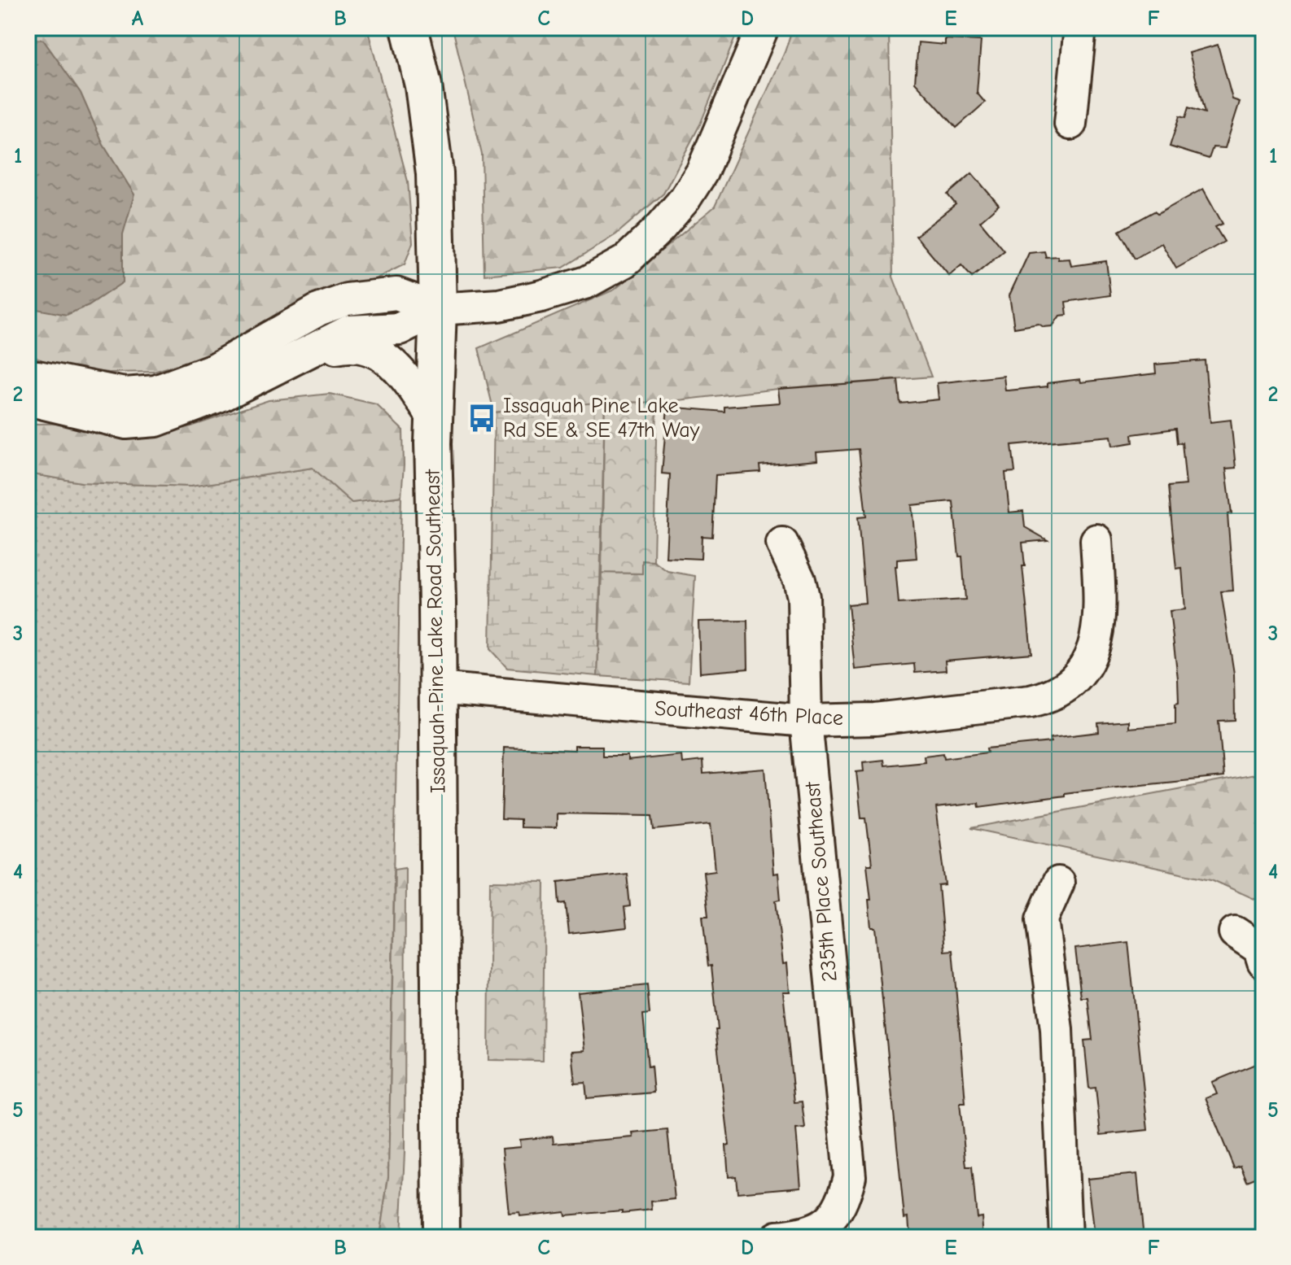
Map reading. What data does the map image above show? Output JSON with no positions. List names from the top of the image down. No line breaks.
{"streets":{"main road":["Issaquah-Pine Lake Road Southeast"],"street":["Southeast 46th Place","235th Place Southeast"]},"crossings":[["Issaquah-Pine Lake Road Southeast","Southeast 46th Place"],["Southeast 46th Place","235th Place Southeast"]],"places":{"bus stop":["Issaquah Pine Lake Rd SE & SE 47th Way"]},"grid":{"columns":["A","B","C","D","E","F"],"rows":["1","2","3","4","5"]}}
